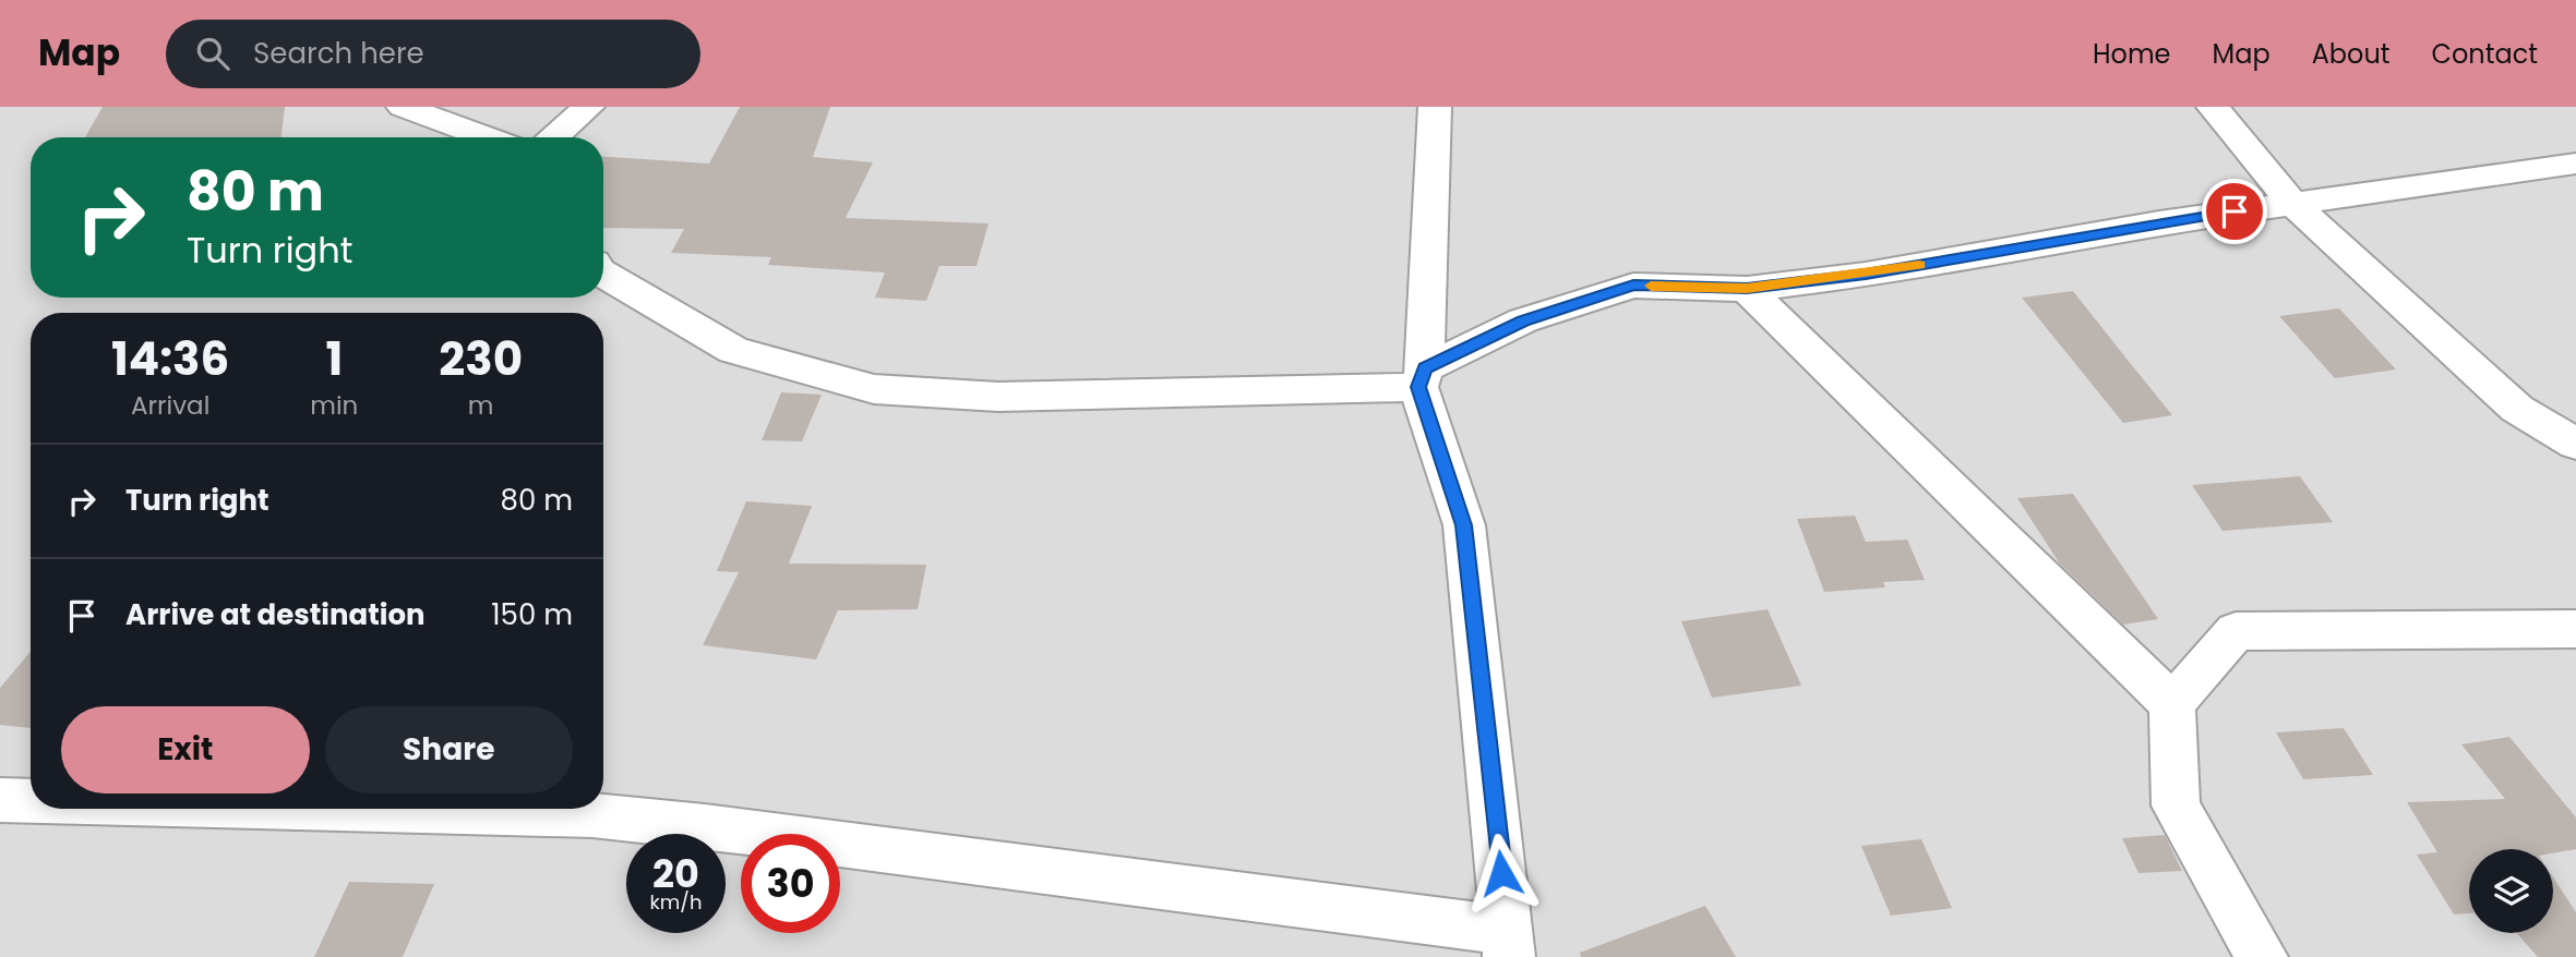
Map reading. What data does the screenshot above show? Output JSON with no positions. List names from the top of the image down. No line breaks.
{"page":{"header":"Map","search":"Search here","nav":["Home","Map","About","Contact"],"turn":["80 m","Turn right"],"eta":["14:36","Arrival","1","min","230","m"],"list":[{"name":"Turn right","value":"80 m"},{"name":"Arrive at destination","value":"150 m"}],"buttons":["Exit","Share"],"speed":"20 km/h","limit":"30"}}
